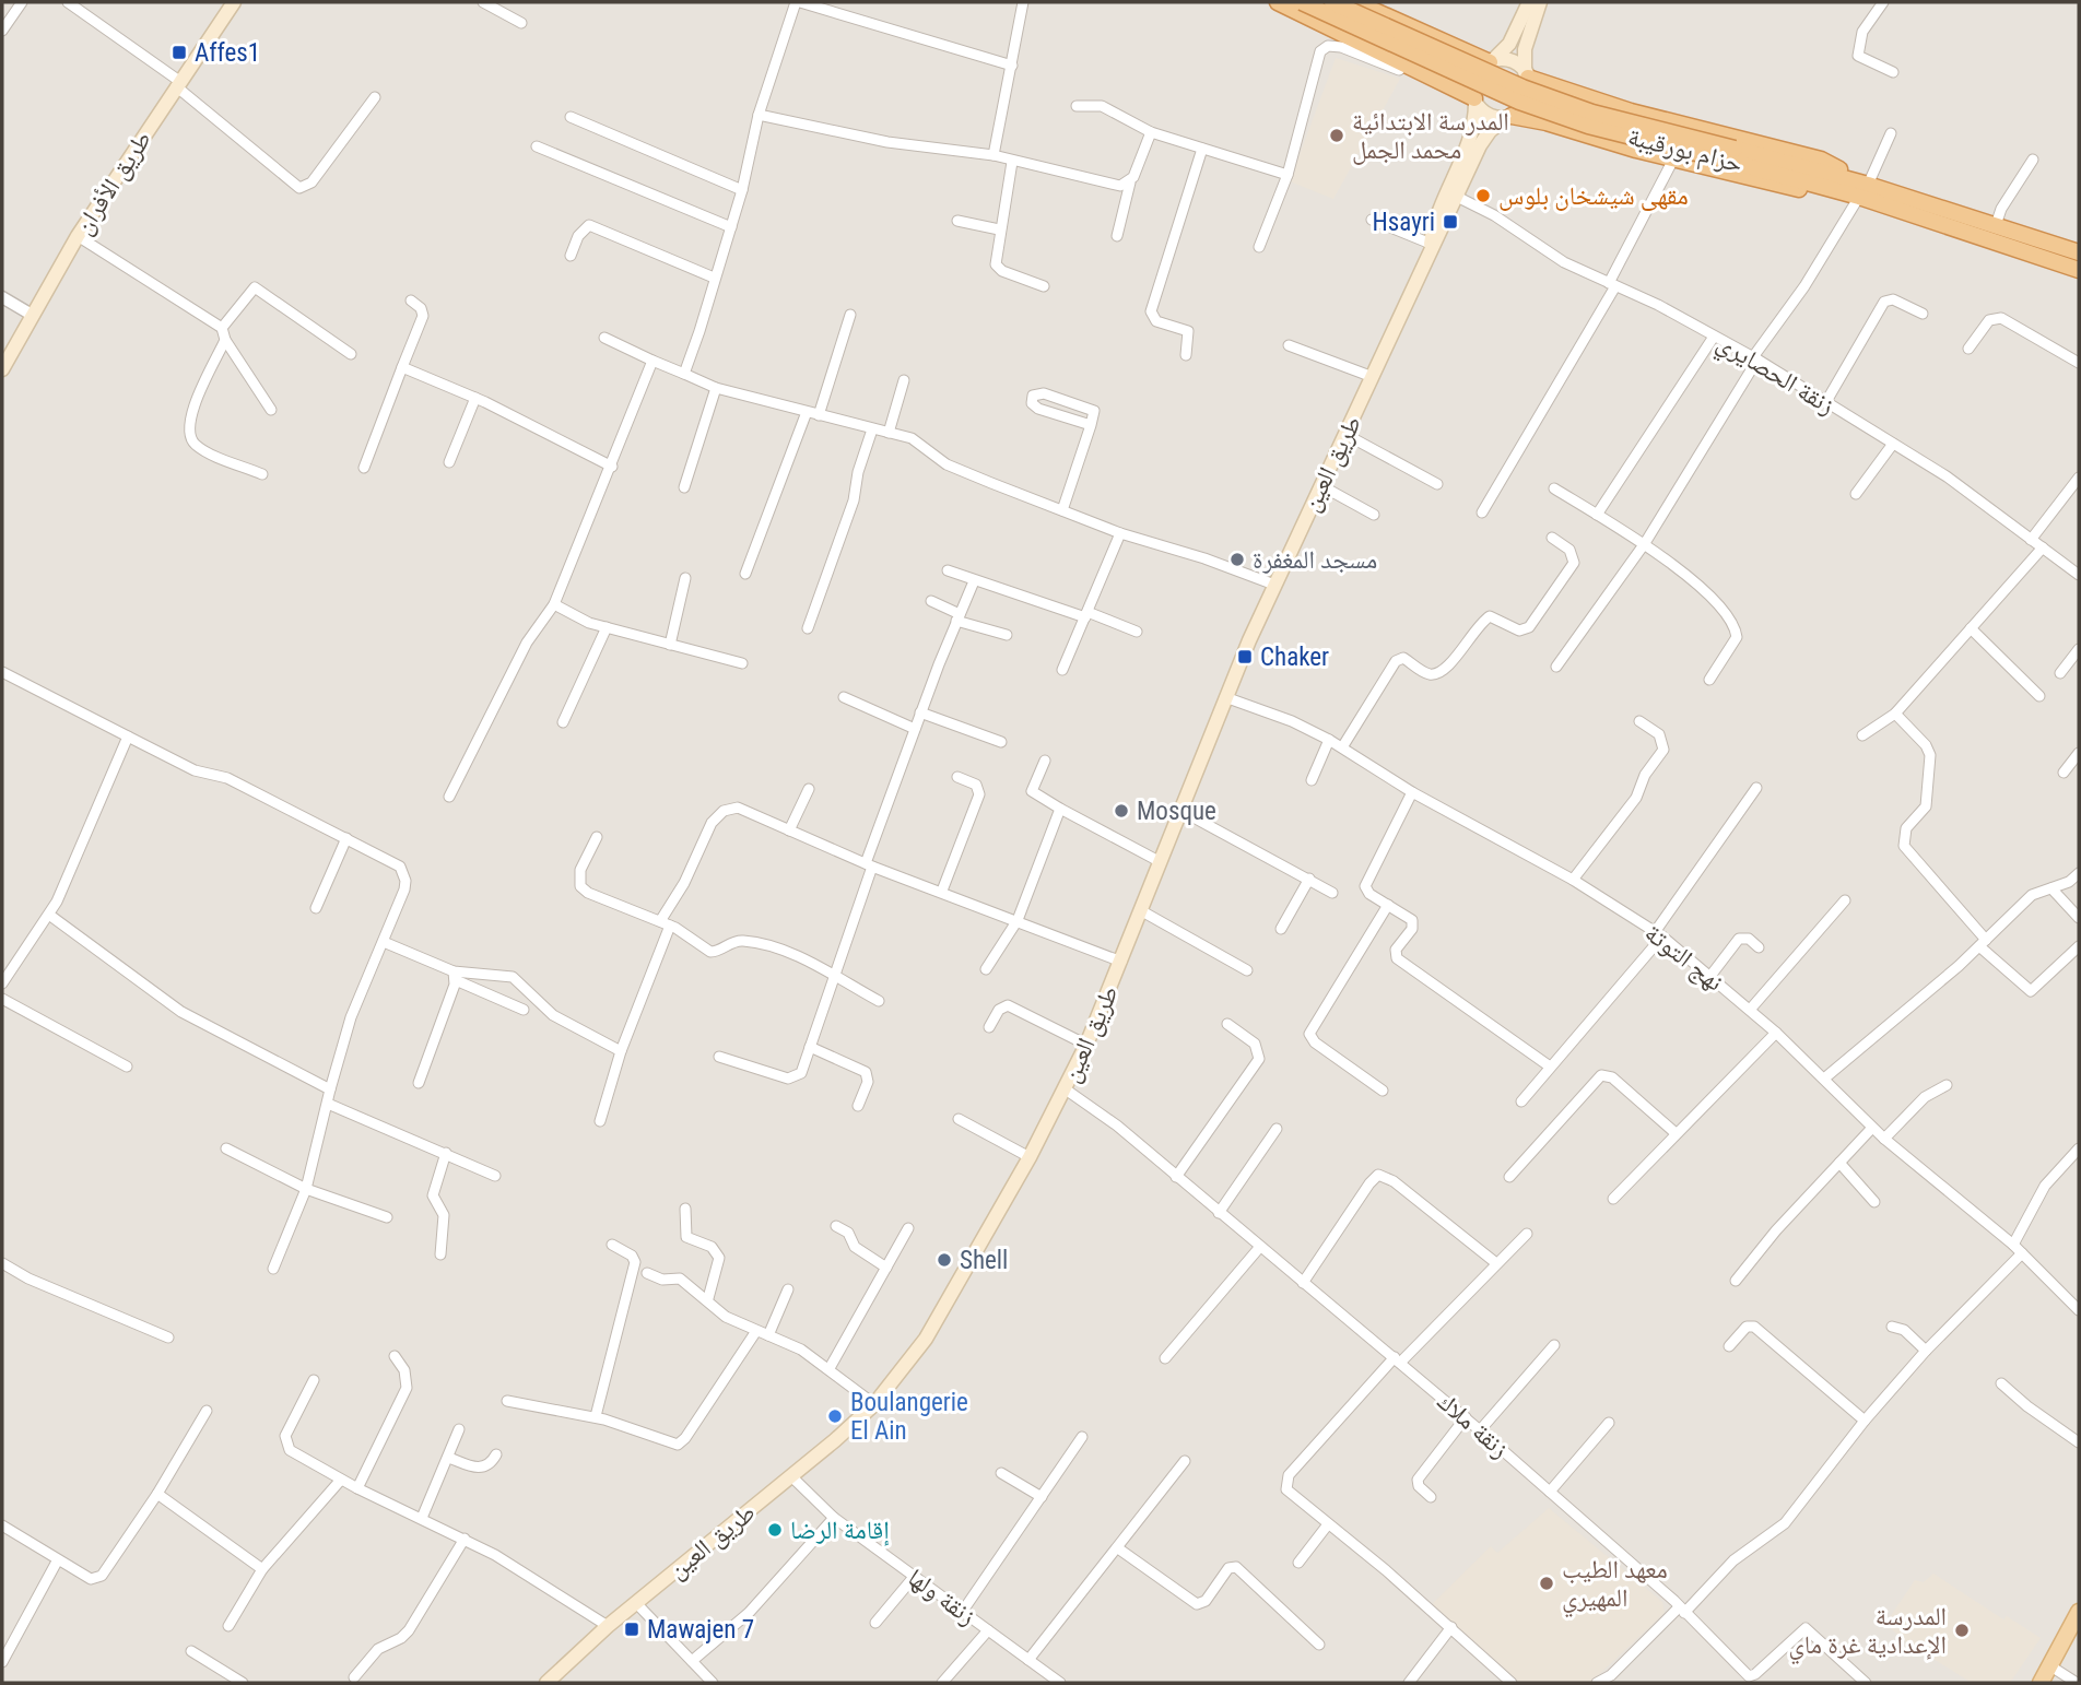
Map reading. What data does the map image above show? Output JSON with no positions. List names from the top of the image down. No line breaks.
{"streets":{"highway":["حزام بورقيبة"],"main road":["طريق الأفران","طريق العين"],"street":["زنقة الحصايري","نهج التوتة","زنقة ملاك","زنقة ولها"]},"crossings":[["زنقة الحصايري","طريق العين"],["طريق العين","نهج التوتة"],["طريق العين","زنقة ملاك"],["طريق العين","زنقة ولها"]],"places":{"transit":["Affes1","Hsayri","Chaker","Mawajen 7"],"other":["المدرسة الابتدائية محمد الجمل","مقهى شيشخان بلوس","مسجد المغفرة","Mosque","Shell","Boulangerie El Ain","إقامة الرضا","معهد الطيب المهيري","المدرسة الإعدادية غرة ماي"]}}
